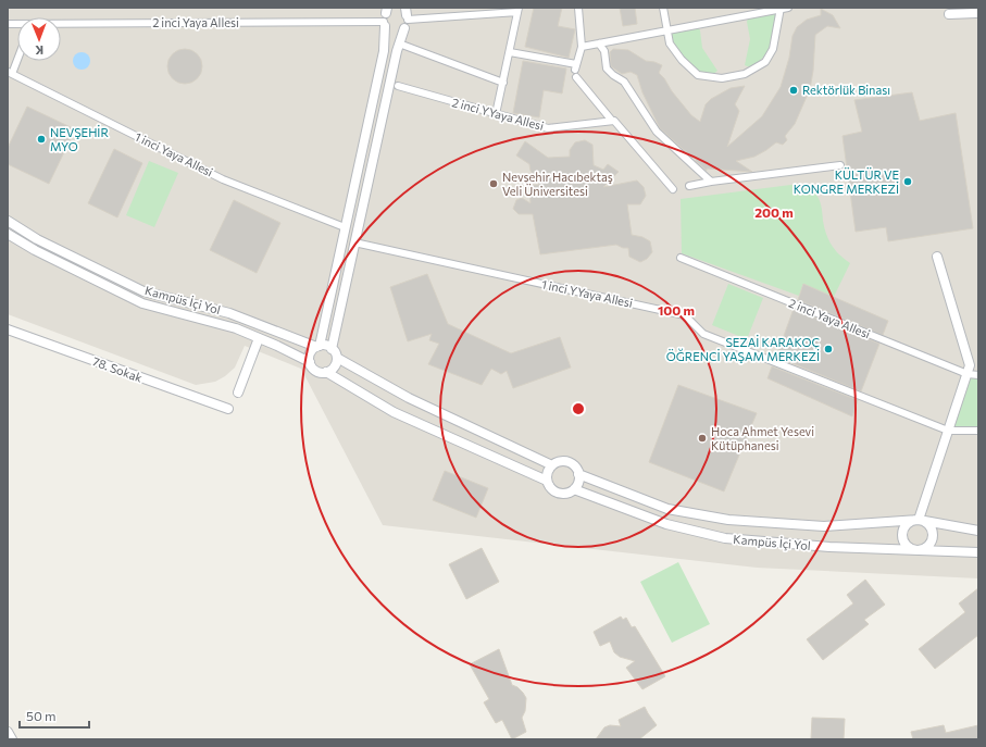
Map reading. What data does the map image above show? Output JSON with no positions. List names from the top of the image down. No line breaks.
{"streets":{"street":["2 inci Yaya Allesi","2 inci YYaya Allesi","1 inci Yaya Allesi","1 inci YYaya Allesi","Kampüs İçi Yol","78. Sokak"]},"places":["Rektörlük Binası","NEVŞEHİR MYO","KÜLTÜR VE KONGRE MERKEZİ","Nevşehir Hacıbektaş Veli Üniversitesi","SEZAİ KARAKOÇ ÖĞRENCİ YAŞAM MERKEZİ","Hoca Ahmet Yesevi Kütüphanesi"],"scale_bar":"50 m","north":"bottom","rings":["200 m","100 m"]}
